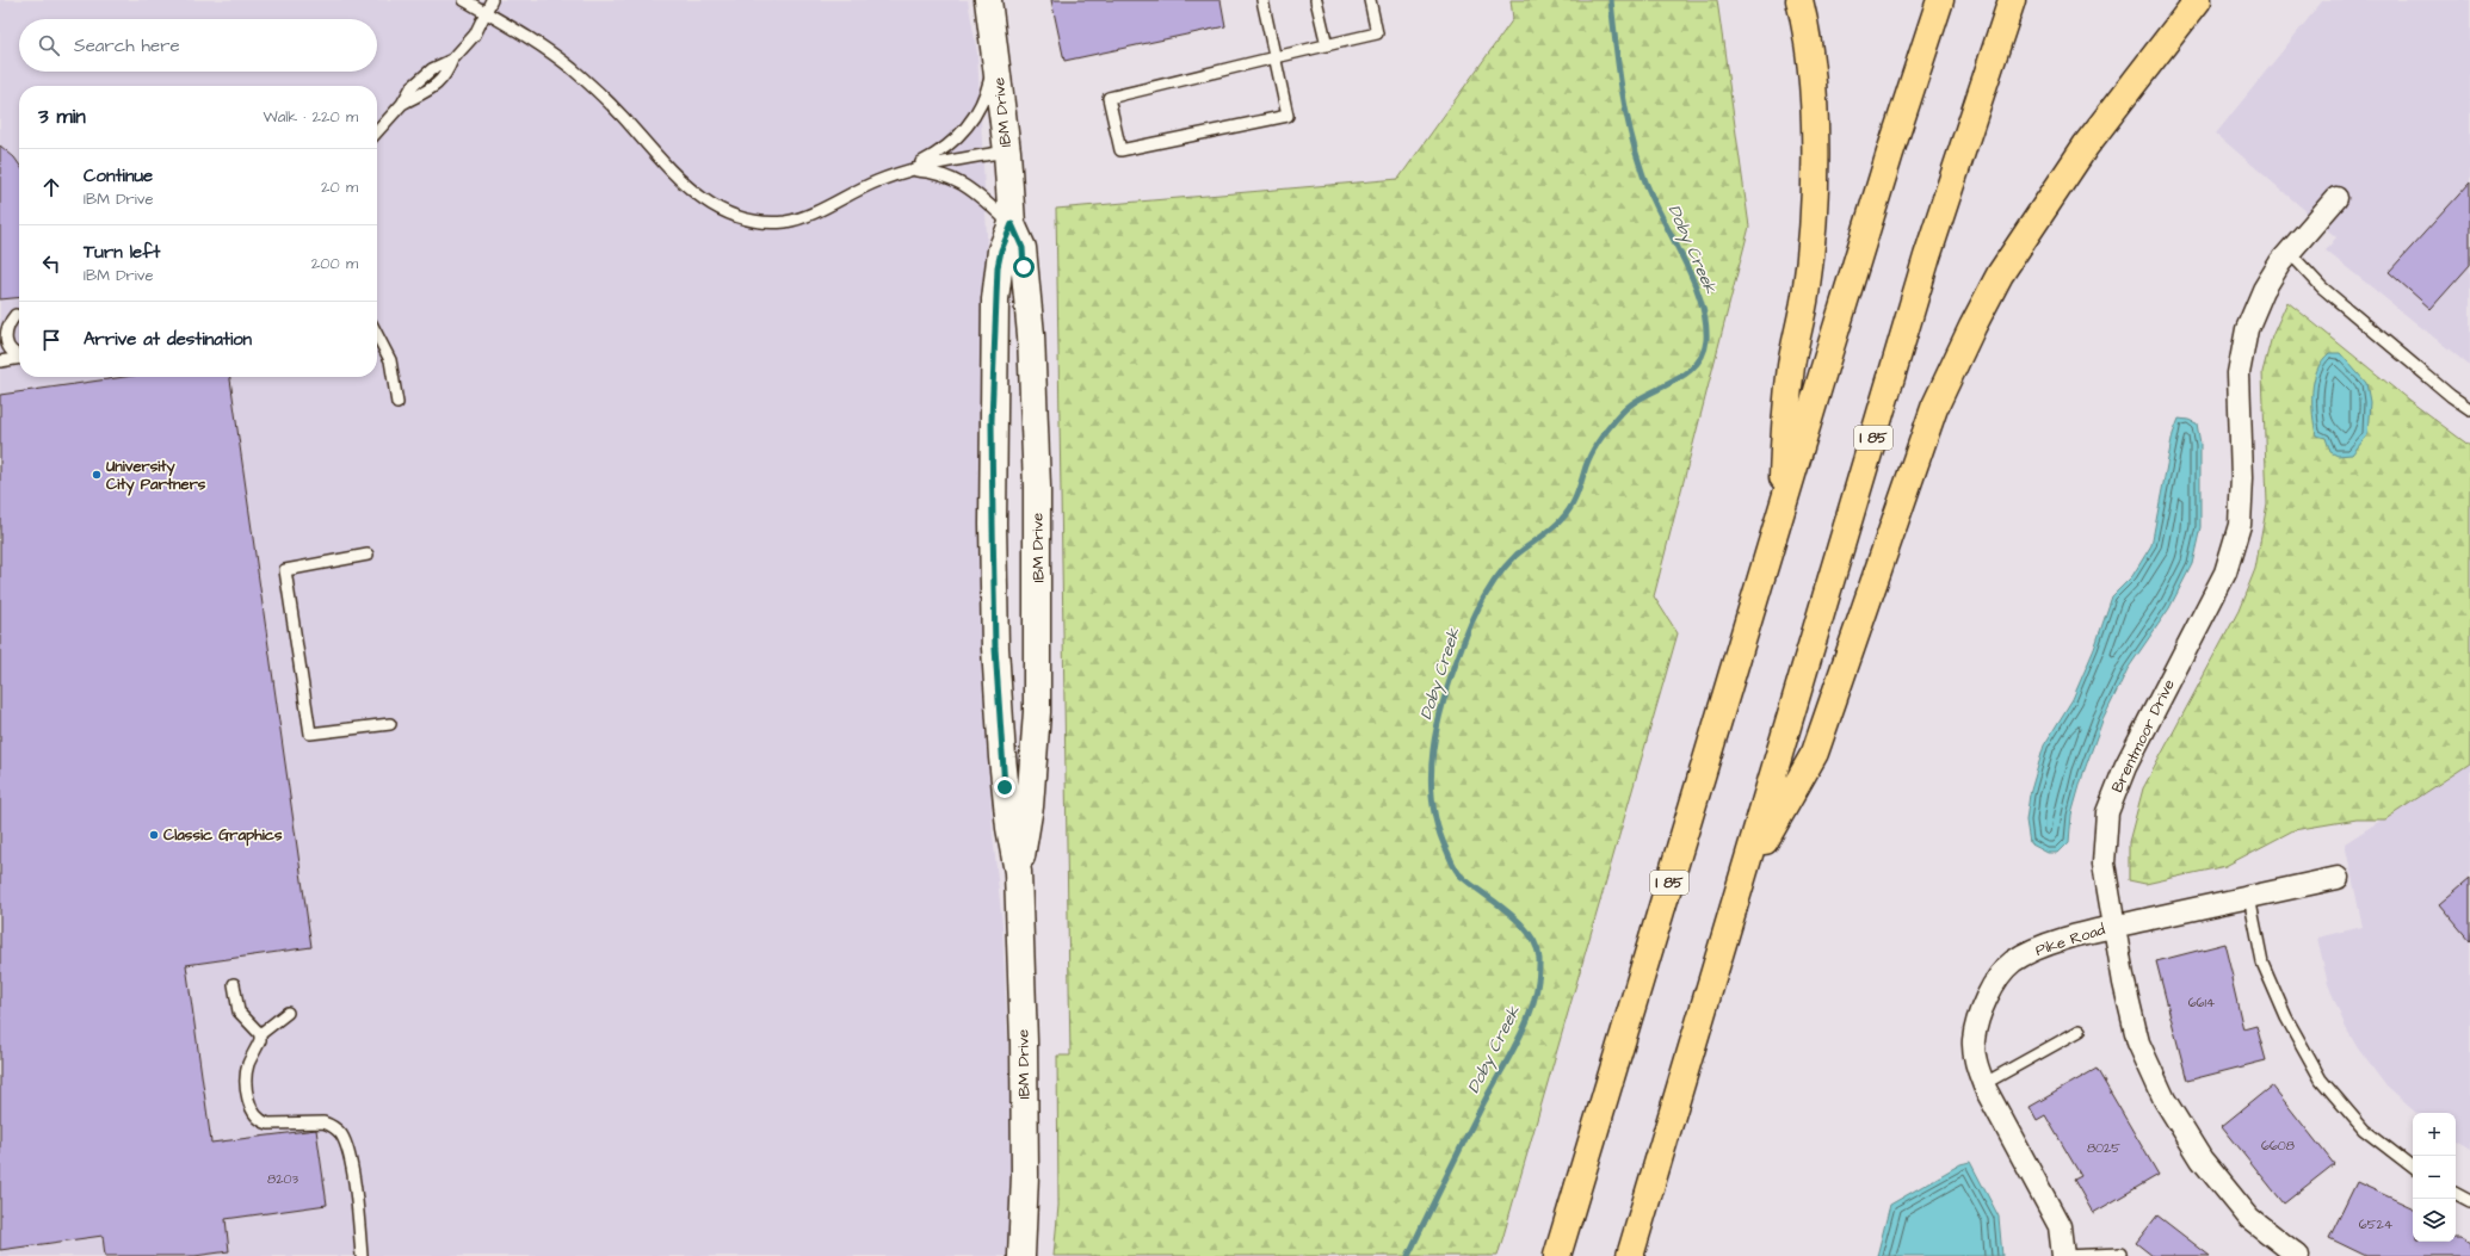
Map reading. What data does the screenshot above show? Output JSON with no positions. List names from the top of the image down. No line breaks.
{"streets":{"highway":["I 85"],"street":["IBM Drive","Brentmoor Drive","Pike Road"]},"crossings":[["Brentmoor Drive","Pike Road"]],"water":["Doby Creek"],"places":["University City Partners","Classic Graphics"],"house_numbers":["6614","6608","8025","8203","6524"],"page":{"search":"Search here","heading":["3 min","Walk · 220 m"],"list":[["Continue","IBM Drive","20 m"],["Turn left","IBM Drive","200 m"],"Arrive at destination"],"map_buttons":["+","−"]}}
